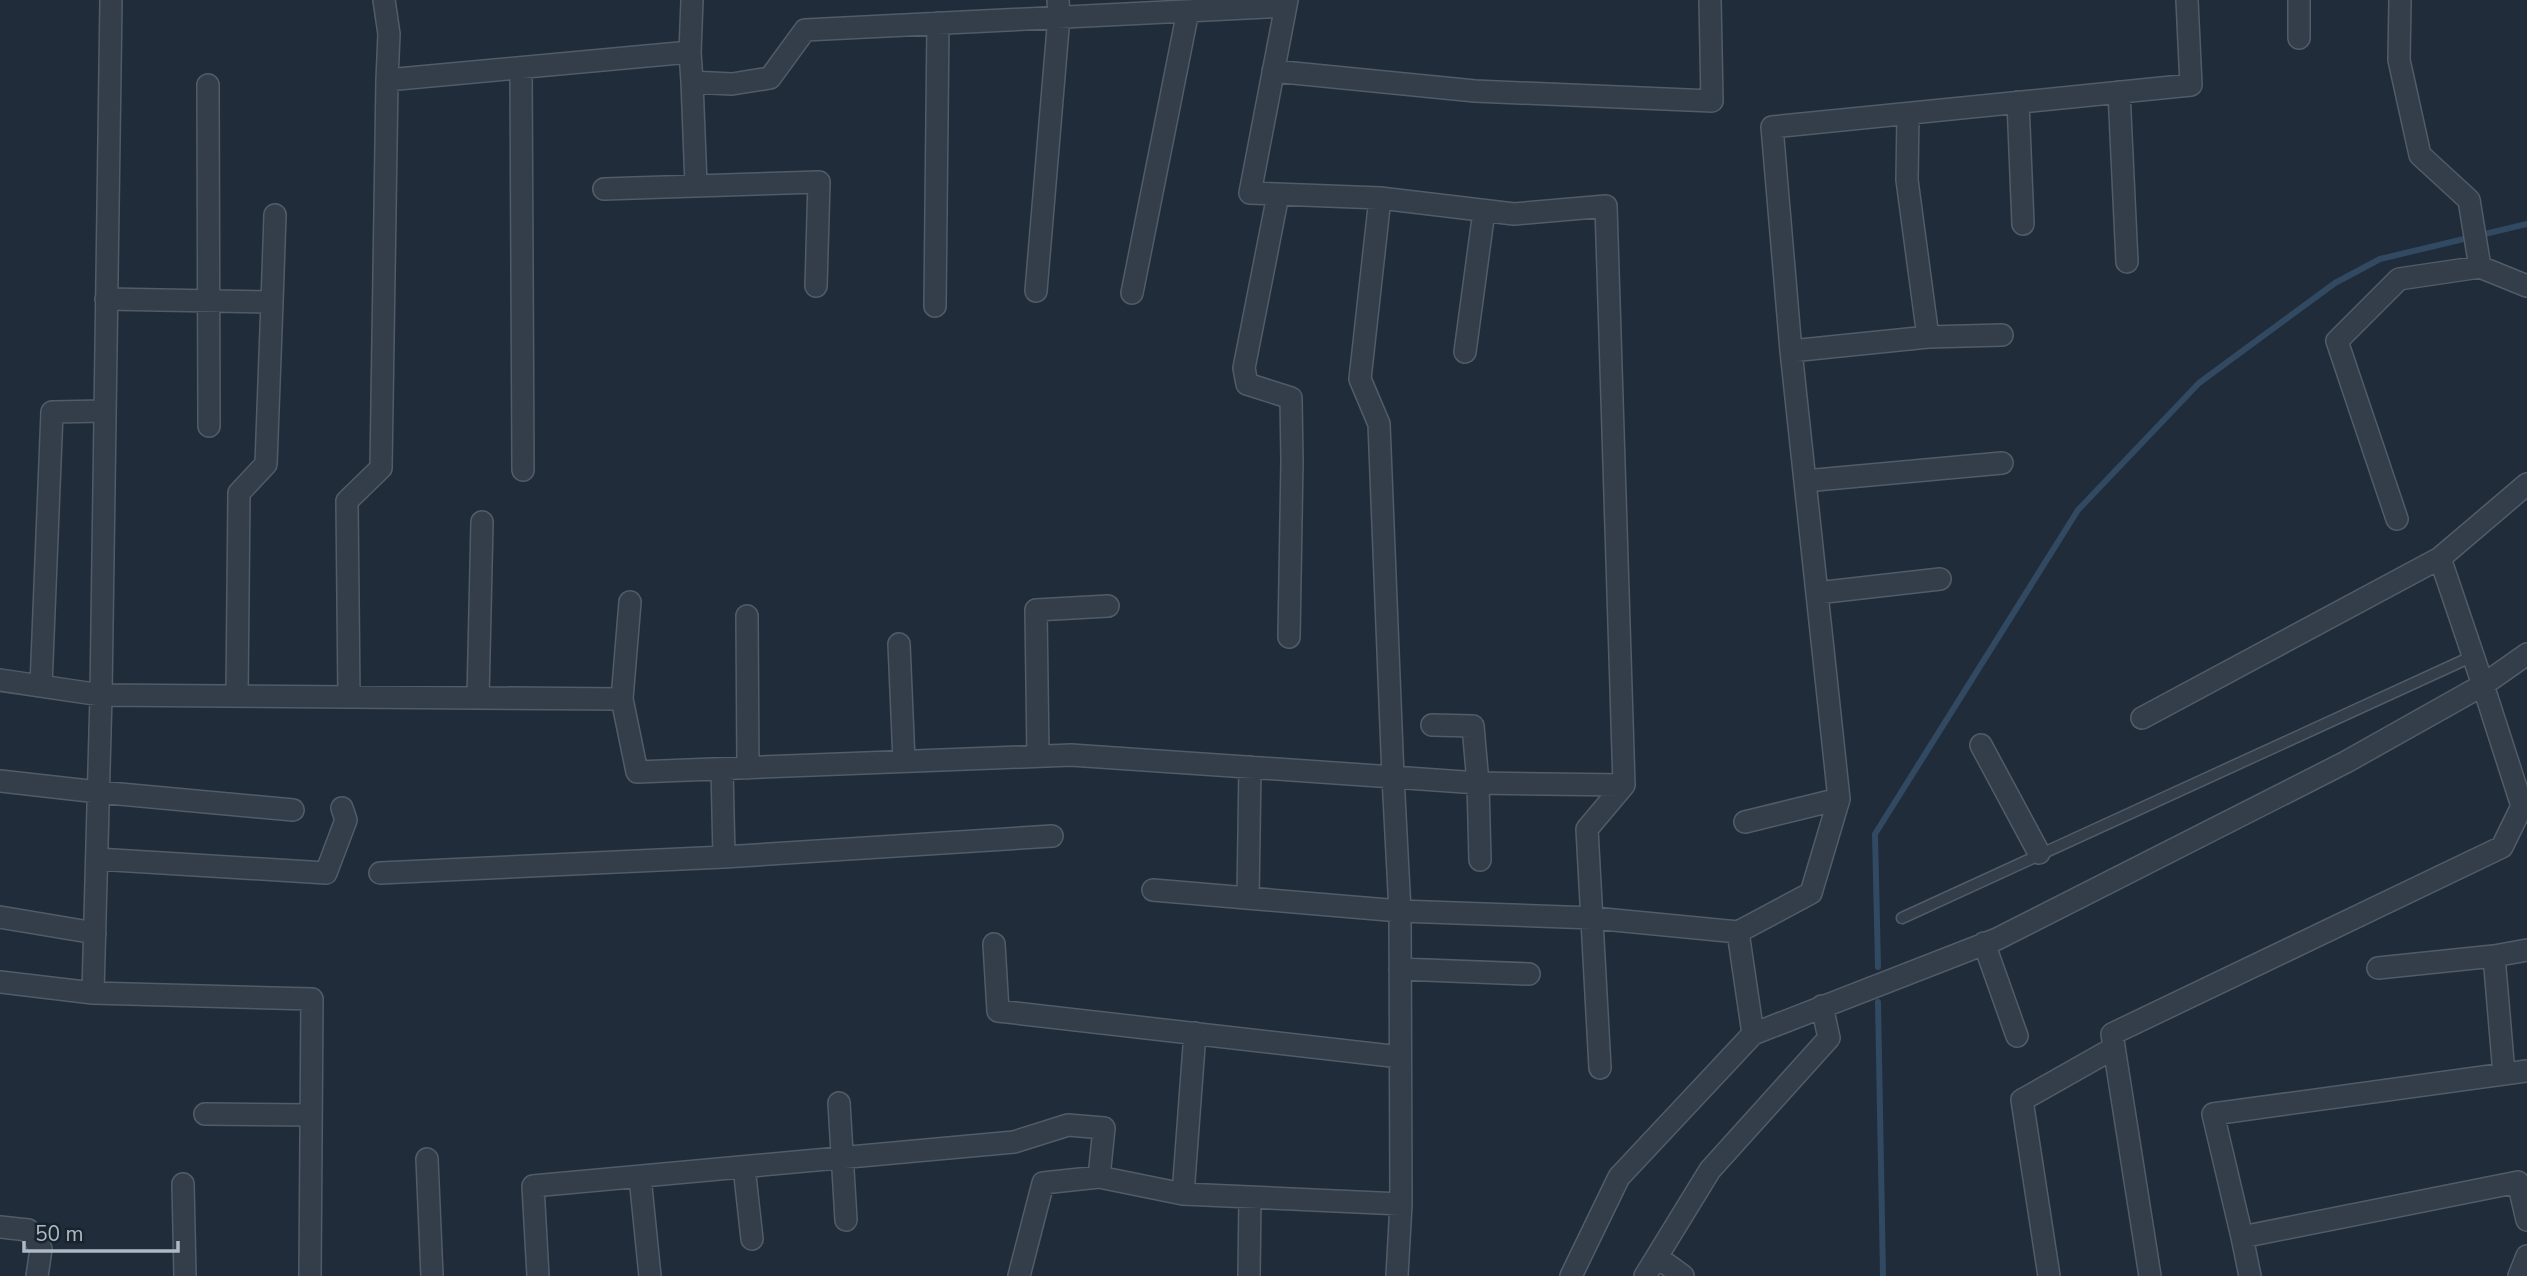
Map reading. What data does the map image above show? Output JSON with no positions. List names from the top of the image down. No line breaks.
{"scale_bar":"50 m"}
